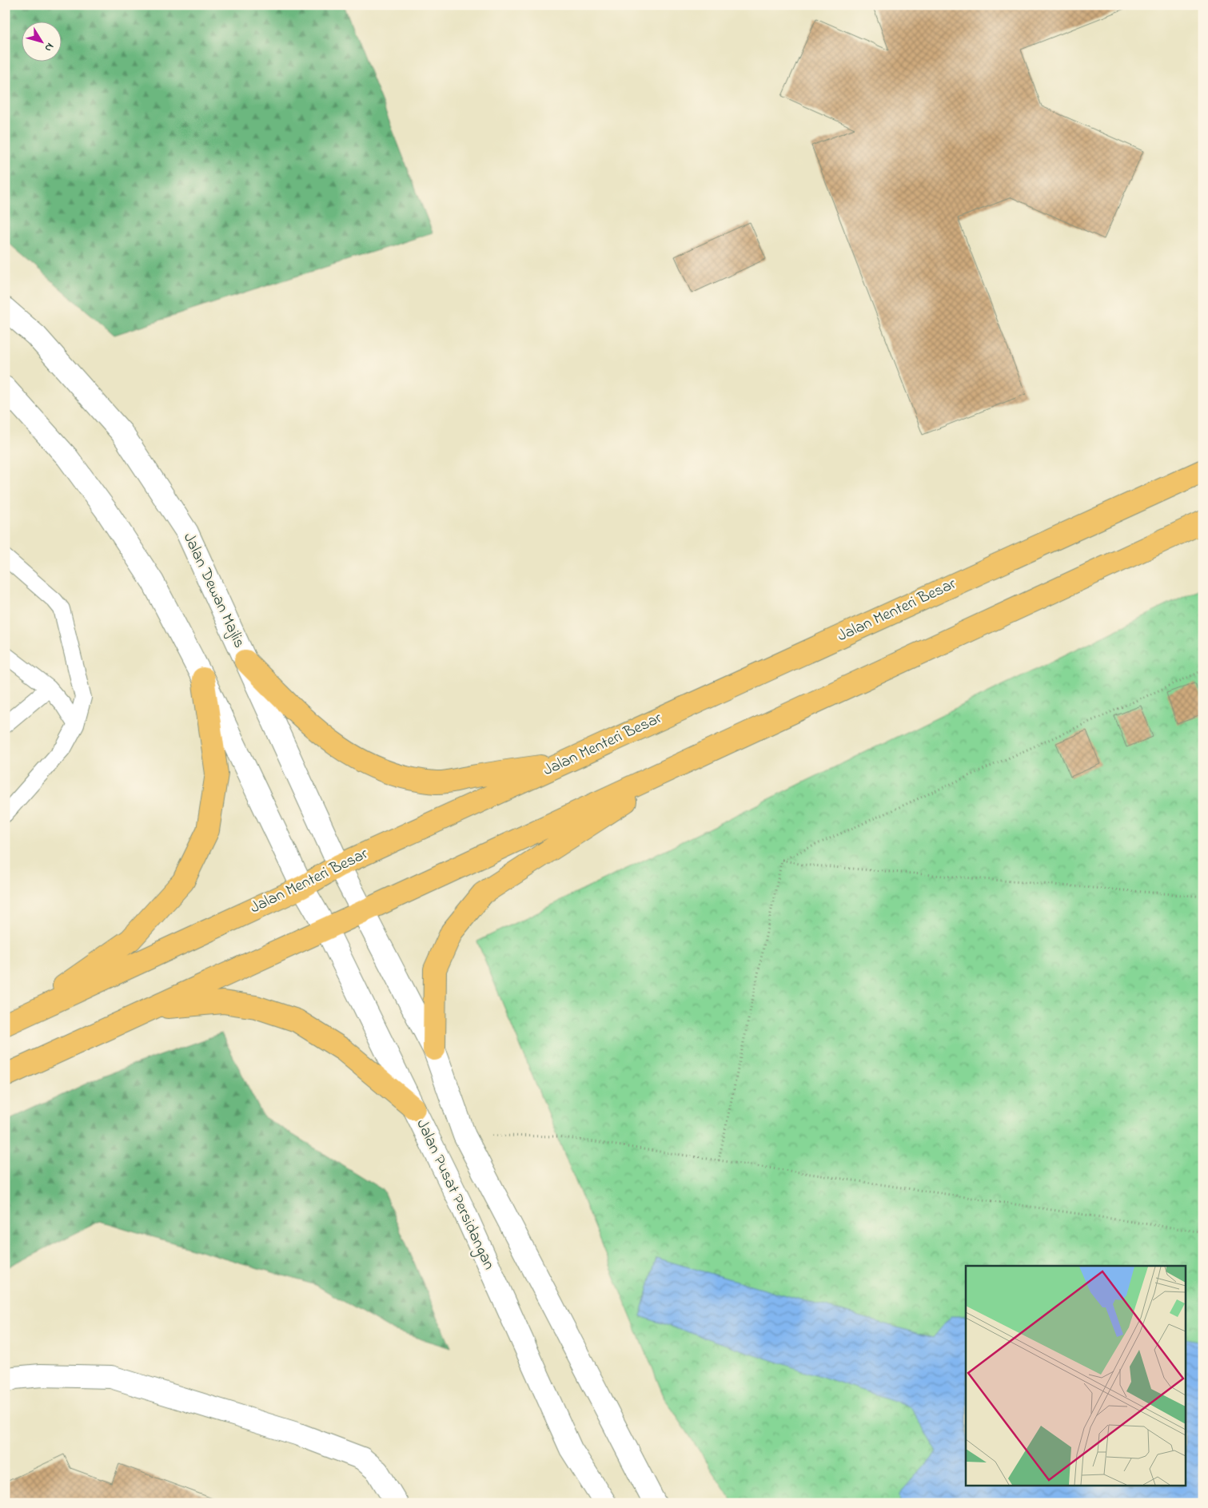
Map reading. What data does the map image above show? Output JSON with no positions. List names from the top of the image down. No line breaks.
{"streets":{"main road":["Jalan Menteri Besar"],"street":["Jalan Dewan Majlis","Jalan Pusat Persidangan"]},"crossings":[["Jalan Dewan Majlis","Jalan Menteri Besar"],["Jalan Menteri Besar","Jalan Pusat Persidangan"]],"north":"bottom right"}
